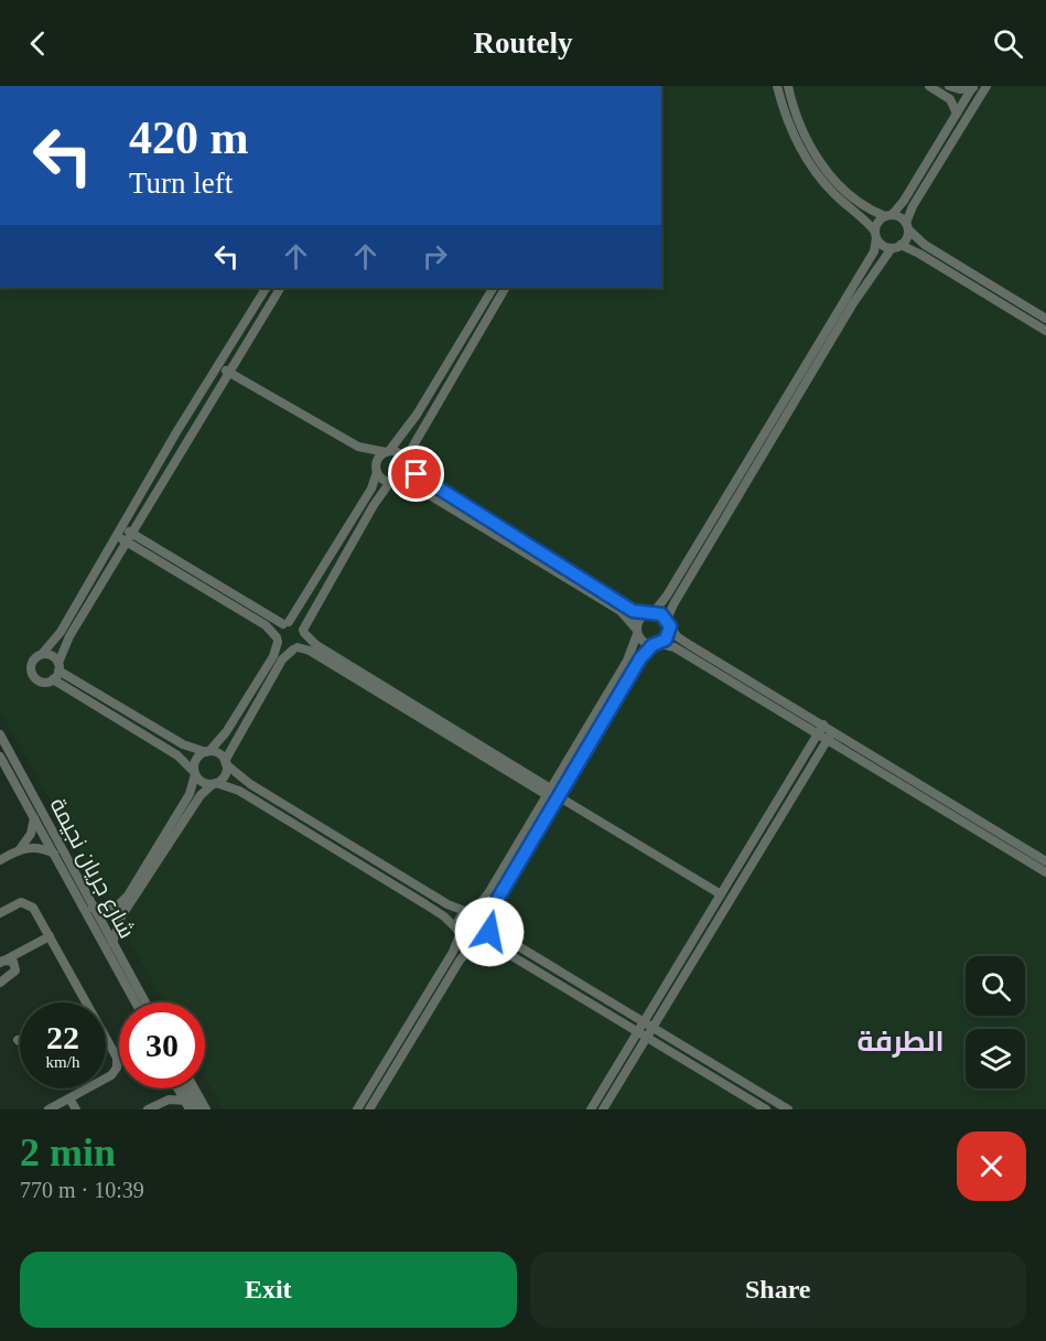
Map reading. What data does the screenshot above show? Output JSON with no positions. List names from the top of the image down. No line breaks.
{"streets":{"street":["شارع جريان نجيمة"]},"districts":["الطرفة"],"page":{"header":"Routely","turn":["420 m","Turn left"],"speed":"22 km/h","limit":"30","heading":["2 min","770 m · 10:39"],"buttons":["Exit","Share"]}}
